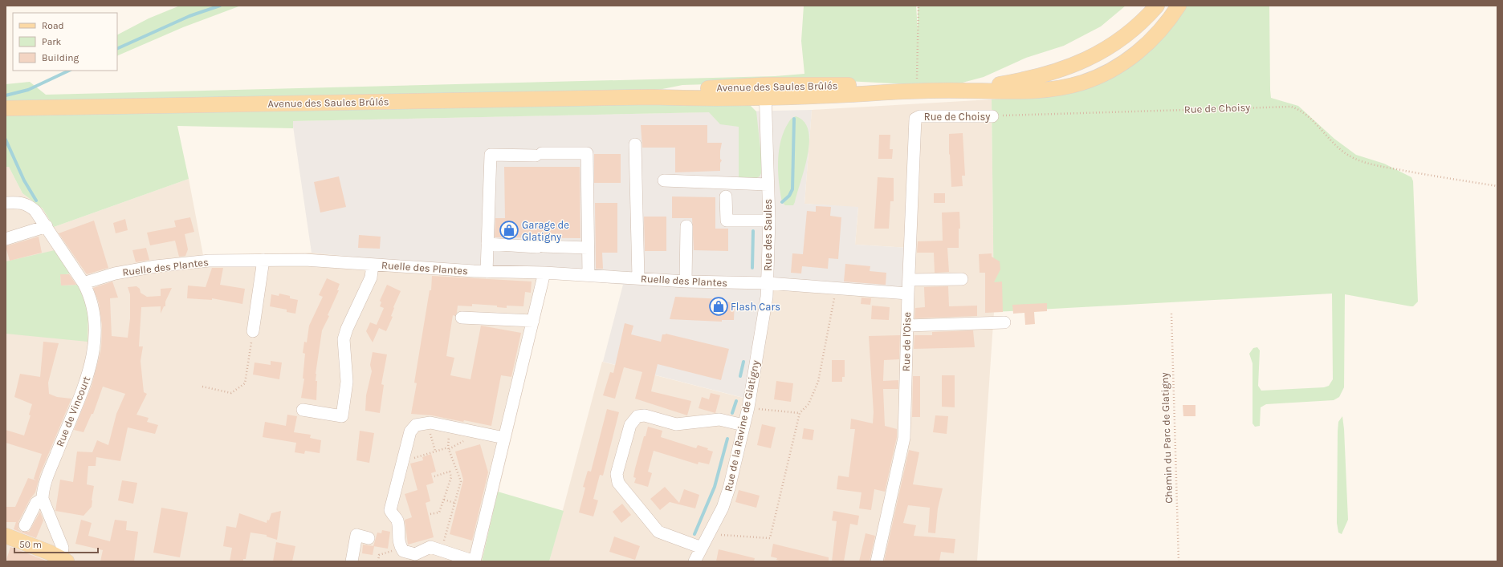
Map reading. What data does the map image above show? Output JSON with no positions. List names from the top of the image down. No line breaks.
{"streets":{"main road":["Avenue des Saules Brûlés"],"street":["Rue de Choisy","Rue des Saules","Ruelle des Plantes","Rue de l'Oise","Rue de Vincourt","Rue de la Ravine de Glatigny"],"path":["Chemin du Parc de Glatigny"]},"crossings":[["Avenue des Saules Brûlés","Rue des Saules"],["Rue de Choisy","Rue de l'Oise"],["Rue des Saules","Ruelle des Plantes"],["Rue des Saules","Rue de l'Oise"],["Rue des Saules","Rue de la Ravine de Glatigny"],["Ruelle des Plantes","Rue de Vincourt"],["Ruelle des Plantes","Rue de la Ravine de Glatigny"]],"places":{"shop":["Garage de Glatigny","Flash Cars"]},"legend":["Road","Park","Building"],"scale_bar":"50 m"}
